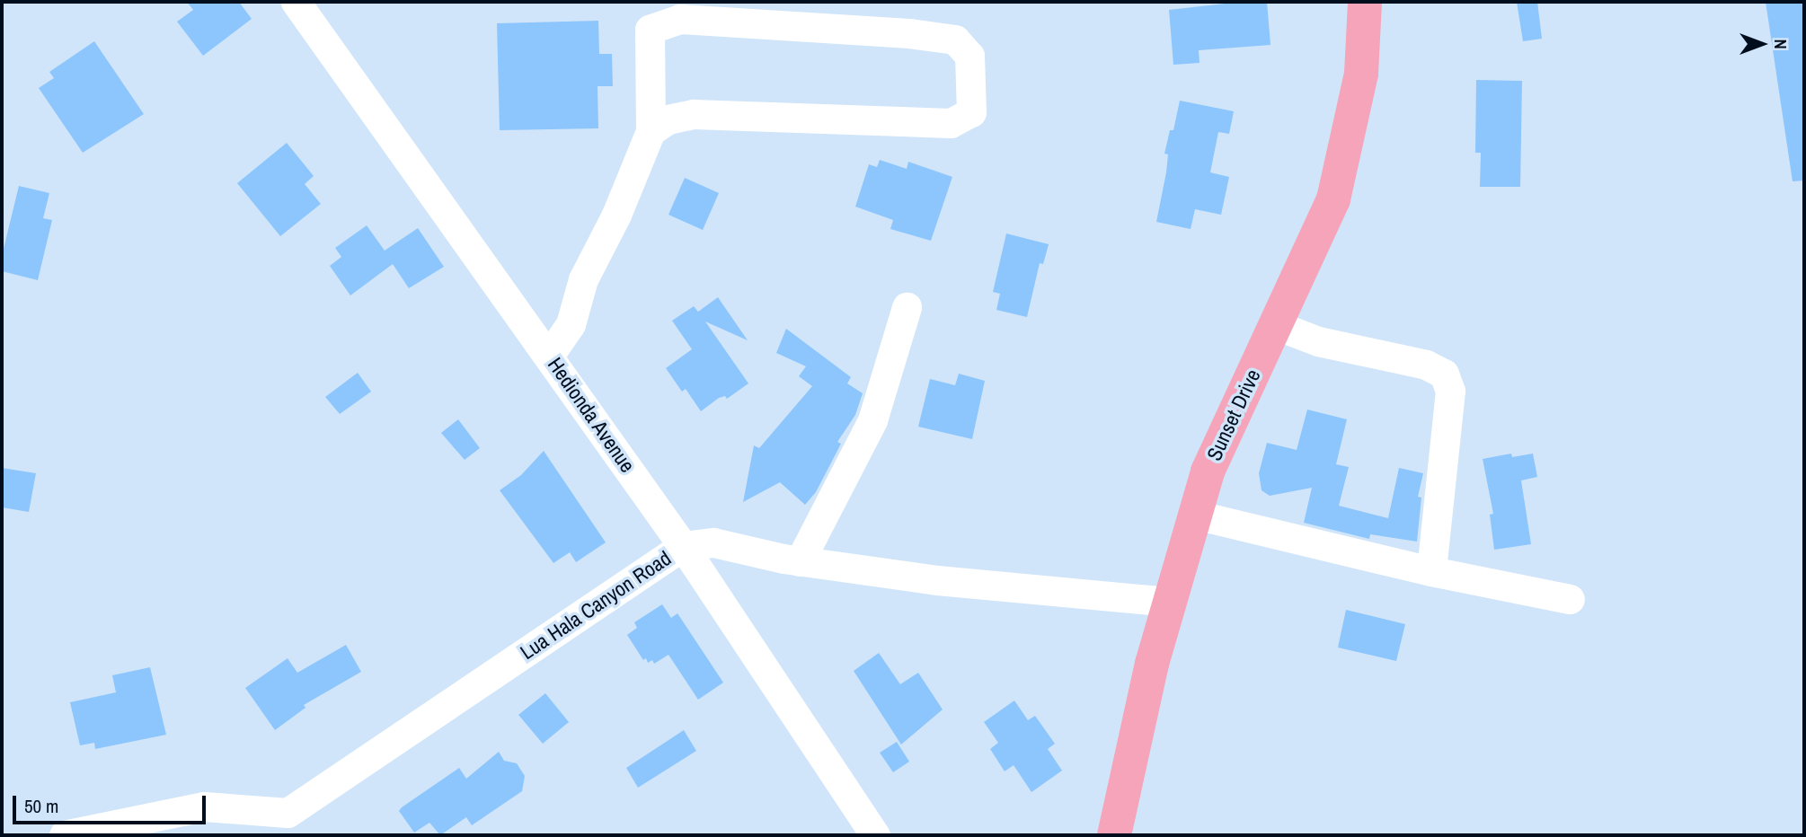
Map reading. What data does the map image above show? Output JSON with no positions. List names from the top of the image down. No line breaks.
{"streets":{"main road":["Sunset Drive"],"street":["Hedionda Avenue","Lua Hala Canyon Road"]},"crossings":[["Hedionda Avenue","Lua Hala Canyon Road"],["Sunset Drive","Lua Hala Canyon Road"]],"scale_bar":"50 m","north":"right"}
